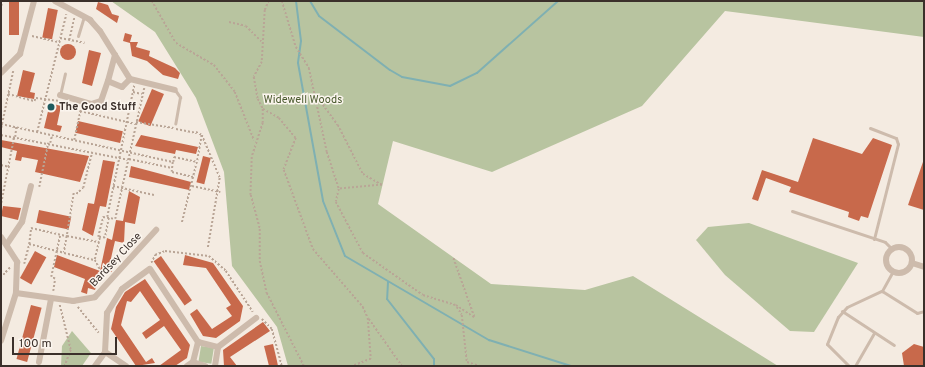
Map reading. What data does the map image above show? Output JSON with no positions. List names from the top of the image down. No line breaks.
{"streets":{"street":["Bardsey Close"]},"parks":["Widewell Woods"],"places":["The Good Stuff"],"scale_bar":"100 m"}
